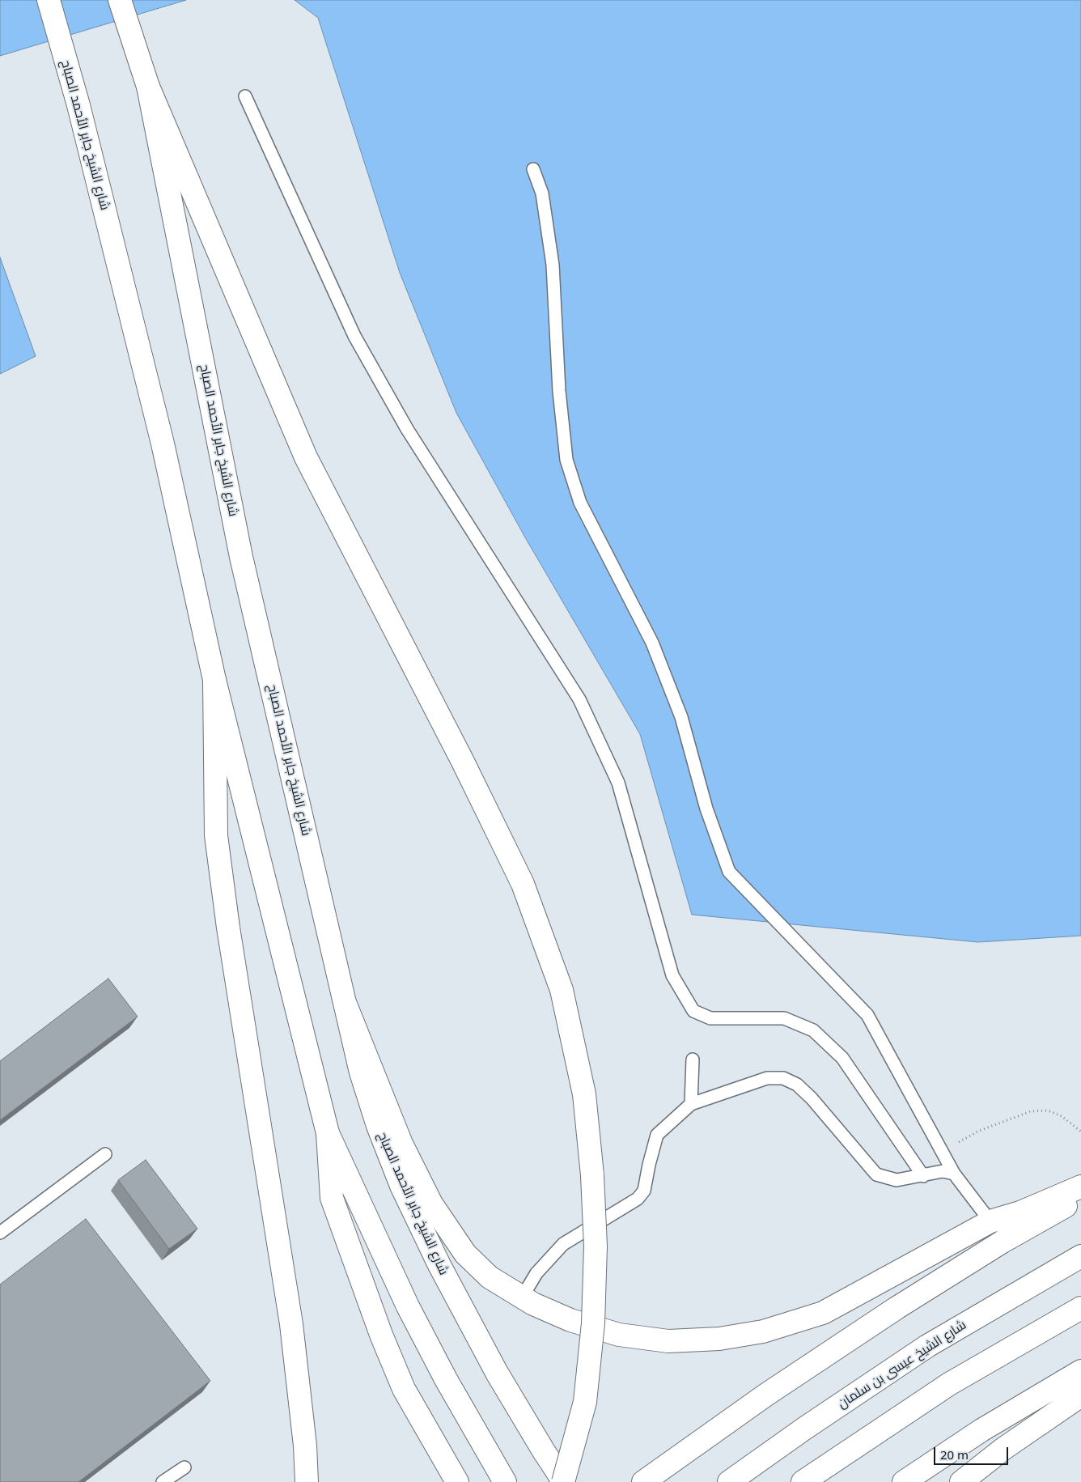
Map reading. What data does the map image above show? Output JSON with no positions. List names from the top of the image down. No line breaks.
{"streets":{"main road":["شارع الشيخ جابر الأحمد الصباح","شارع الشيخ عيسى بن سلمان"]},"scale_bar":"20 m"}
